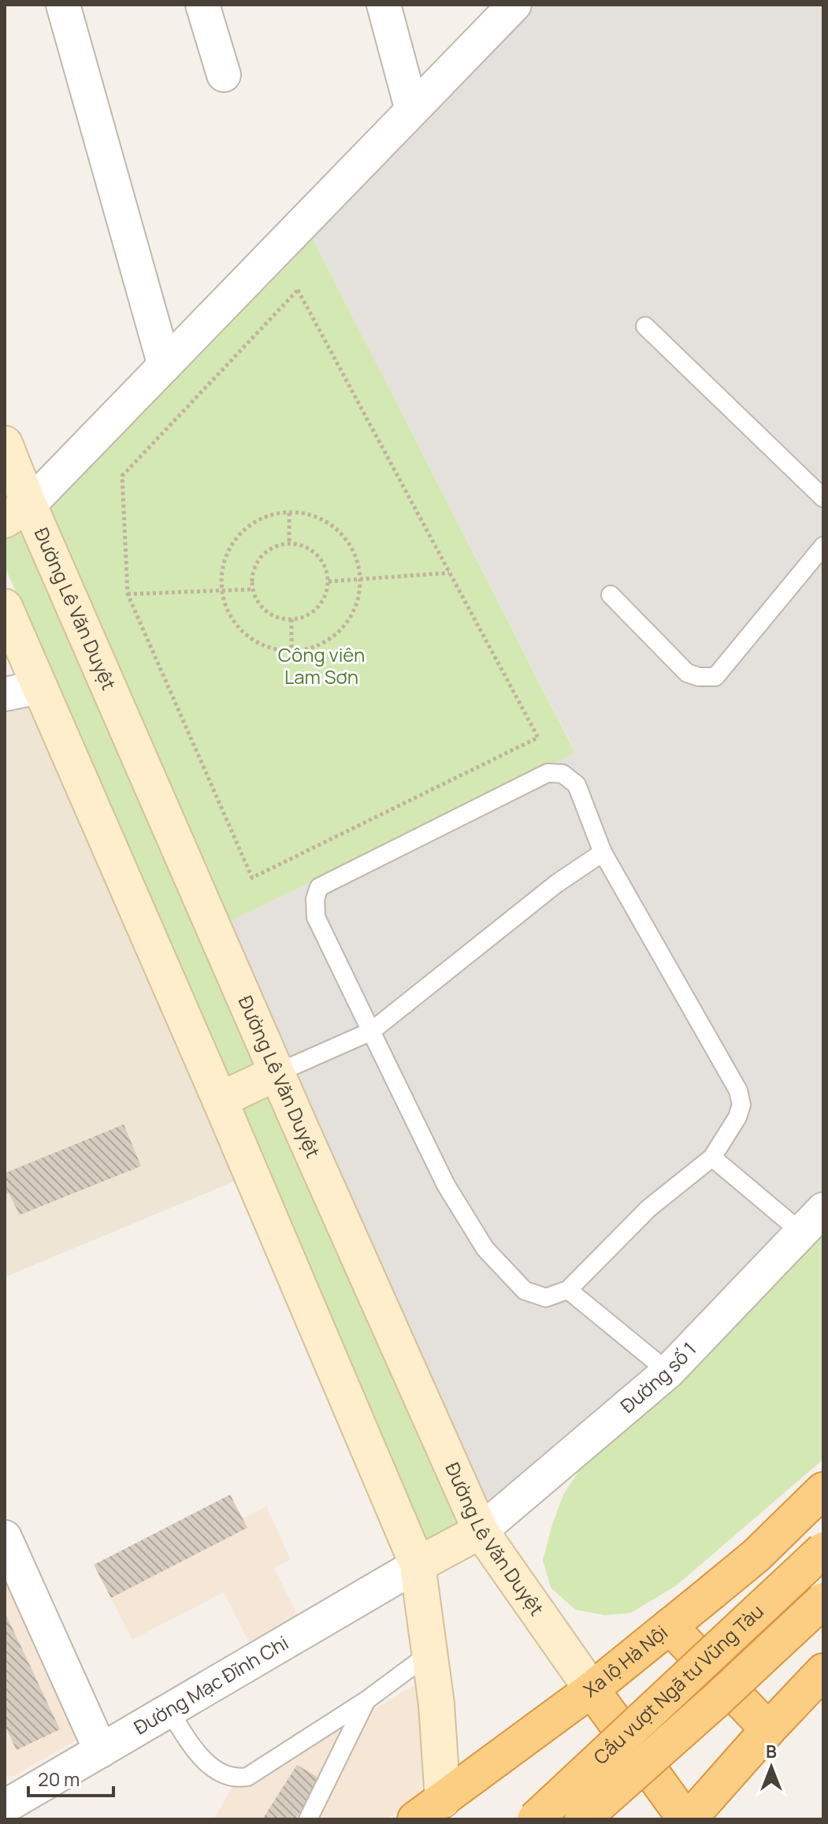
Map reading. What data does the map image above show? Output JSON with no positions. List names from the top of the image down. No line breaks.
{"streets":{"highway":["Xa lộ Hà Nội","Cầu vượt Ngã tư Vũng Tàu"],"main road":["Đường Lê Văn Duyệt"],"street":["Đường số 1","Đường Mạc Đĩnh Chi"]},"crossings":[["Đường Lê Văn Duyệt","Đường số 1"],["Đường Lê Văn Duyệt","Xa lộ Hà Nội"]],"parks":["Công viên Lam Sơn"],"scale_bar":"20 m","north":"top"}
